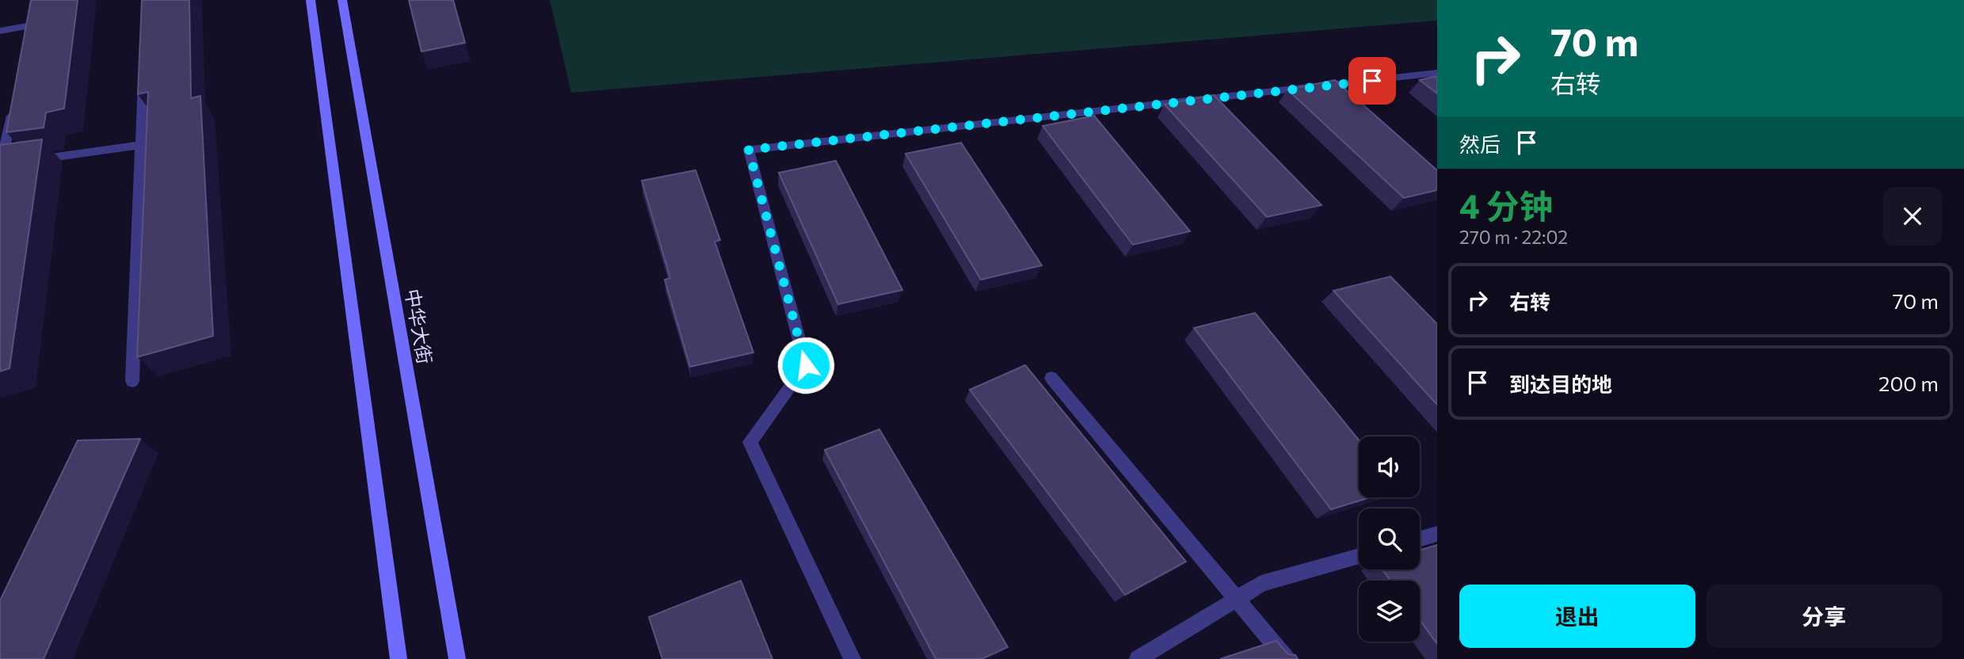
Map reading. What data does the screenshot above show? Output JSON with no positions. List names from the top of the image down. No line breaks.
{"streets":{"main road":["中华大街"]},"page":{"turn":["70 m","右转"],"then":"然后","heading":["4 分钟","270 m · 22:02"],"list":[{"name":"右转","value":"70 m"},{"name":"到达目的地","value":"200 m"}],"buttons":["退出","分享"]}}
